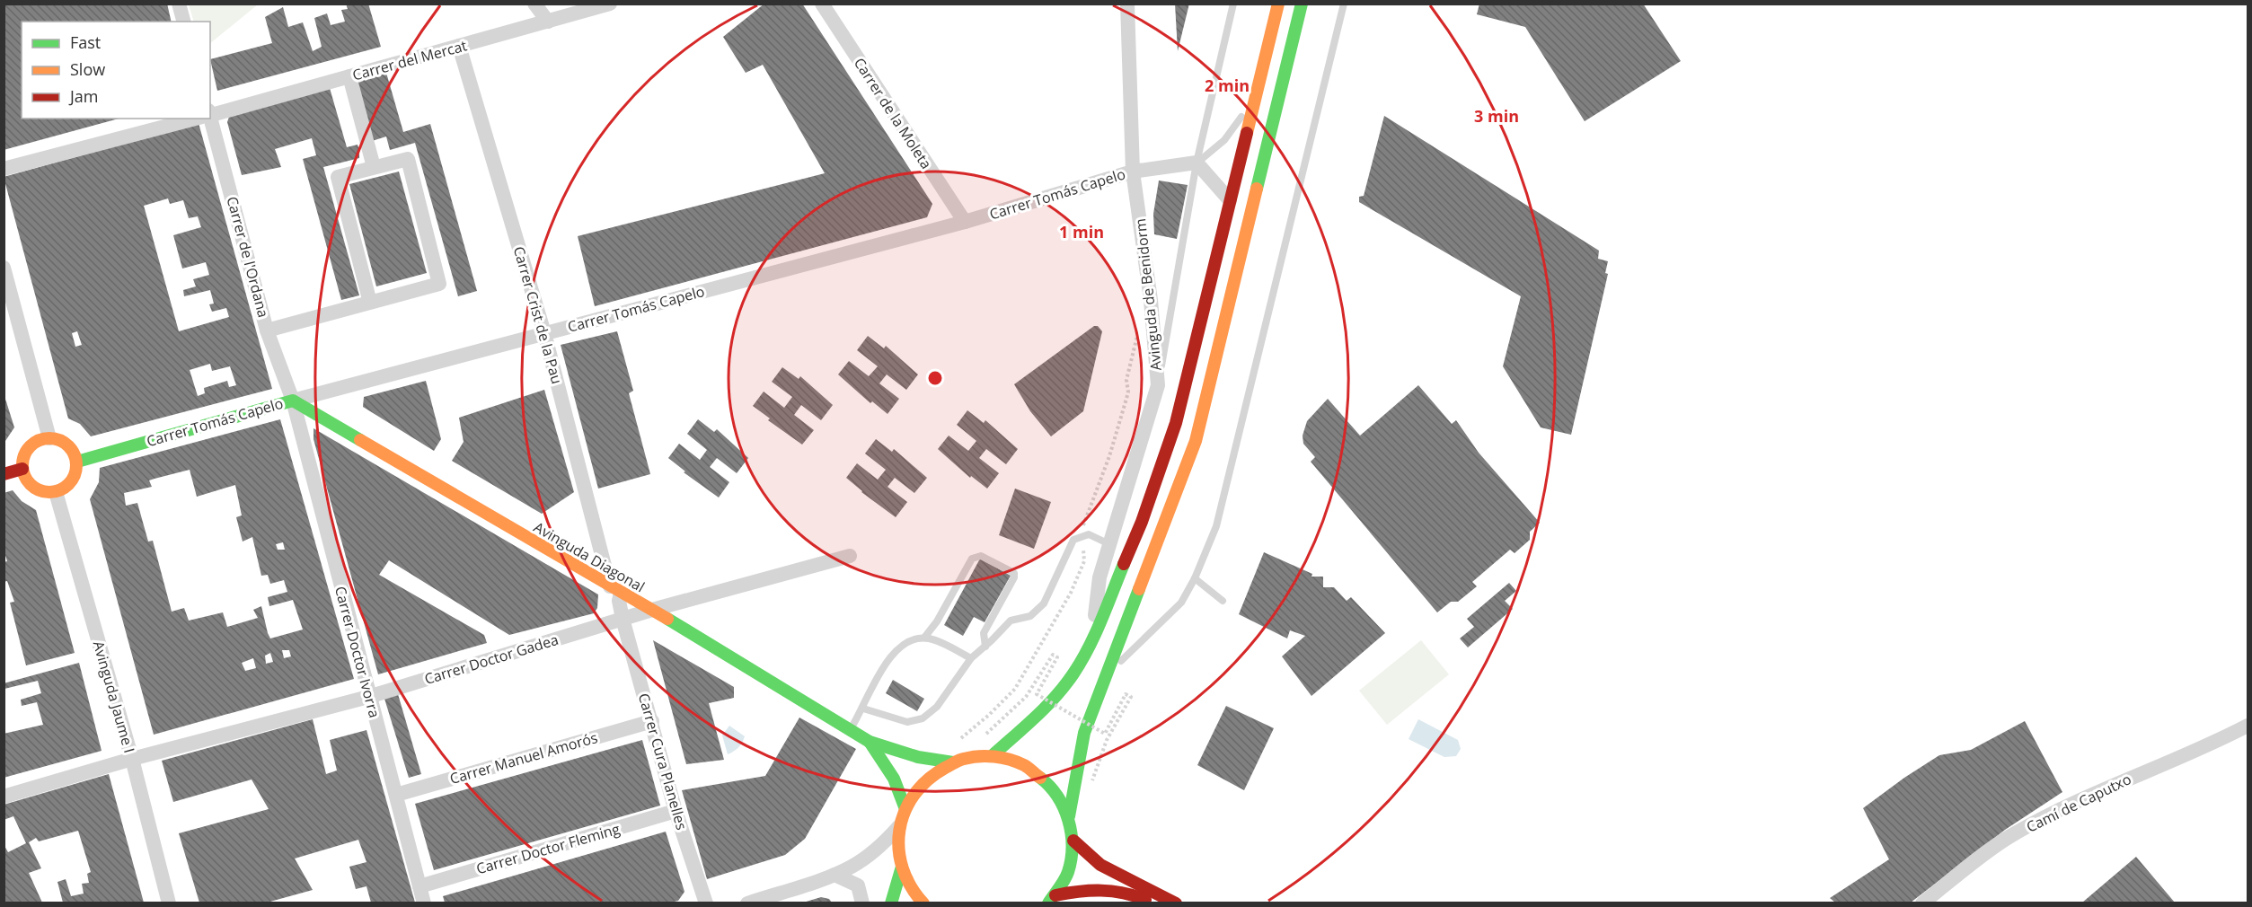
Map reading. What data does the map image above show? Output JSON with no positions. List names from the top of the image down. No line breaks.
{"streets":{"main road":["Carrer Tomás Capelo","Avinguda Diagonal"],"street":["Carrer del Mercat","Carrer de la Moleta","Carrer de l'Ordana","Avinguda de Benidorm","Carrer Crist de la Pau","Carrer Doctor Ivorra","Carrer Doctor Gadea","Avinguda Jaume I","Carrer Manuel Amorós","Carrer Cura Planelles","Camí de Caputxo","Carrer Doctor Fleming"]},"crossings":[["Carrer del Mercat","Carrer Crist de la Pau"],["Carrer de la Moleta","Carrer Tomás Capelo"],["Carrer Tomás Capelo","Carrer de l'Ordana"],["Carrer Tomás Capelo","Avinguda de Benidorm"],["Carrer Tomás Capelo","Carrer Crist de la Pau"],["Carrer Tomás Capelo","Avinguda Diagonal"],["Carrer Tomás Capelo","Carrer Doctor Ivorra"],["Carrer Tomás Capelo","Avinguda Jaume I"],["Carrer de l'Ordana","Avinguda Diagonal"],["Carrer de l'Ordana","Carrer Doctor Ivorra"],["Carrer Crist de la Pau","Avinguda Diagonal"],["Carrer Crist de la Pau","Carrer Doctor Gadea"],["Carrer Crist de la Pau","Carrer Cura Planelles"],["Avinguda Diagonal","Carrer Doctor Ivorra"],["Avinguda Diagonal","Carrer Doctor Gadea"],["Carrer Doctor Ivorra","Carrer Doctor Gadea"],["Carrer Doctor Ivorra","Carrer Manuel Amorós"],["Carrer Doctor Ivorra","Carrer Doctor Fleming"],["Carrer Doctor Gadea","Avinguda Jaume I"],["Carrer Doctor Gadea","Carrer Cura Planelles"],["Carrer Manuel Amorós","Carrer Cura Planelles"],["Carrer Cura Planelles","Carrer Doctor Fleming"]],"legend":["Fast","Slow","Jam"],"rings":["2 min","3 min","1 min"]}
